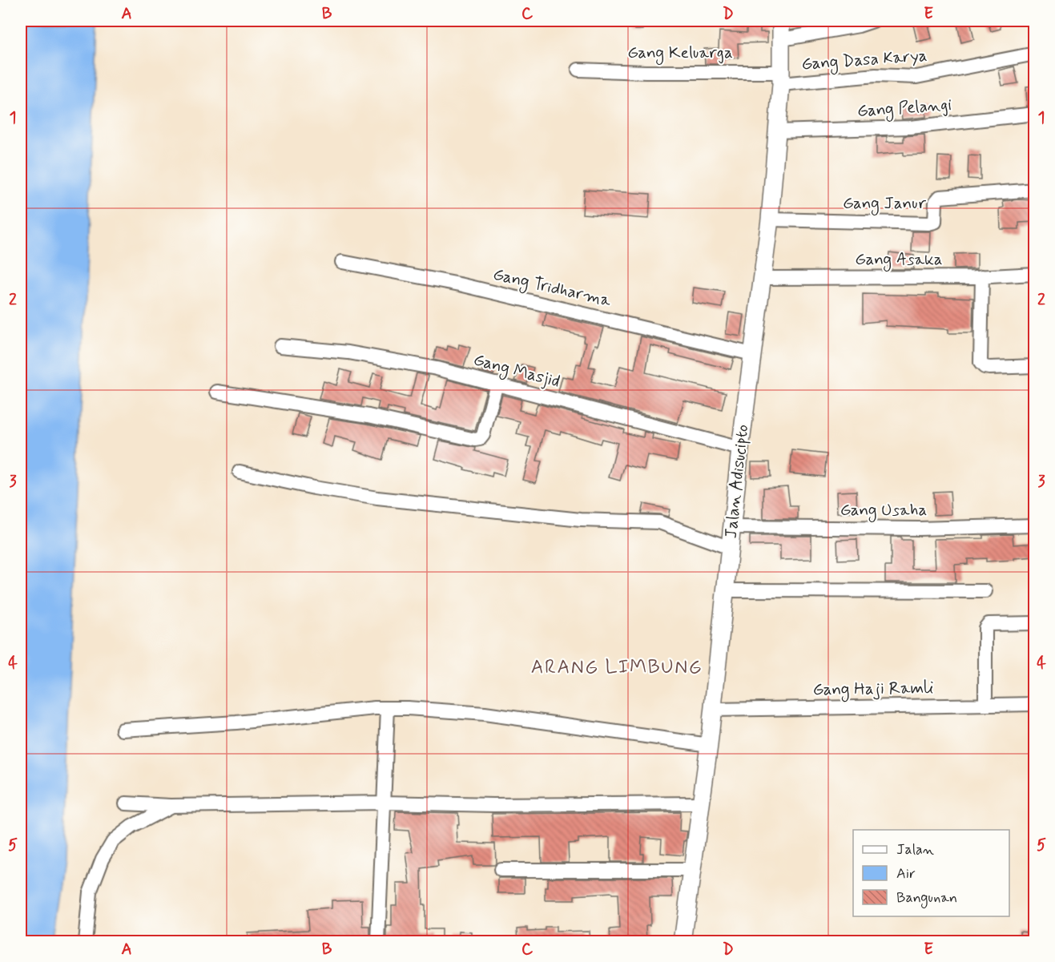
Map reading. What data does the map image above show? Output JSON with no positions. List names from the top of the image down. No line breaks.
{"streets":{"main road":["Jalan Adisucipto"],"street":["Gang Keluarga","Gang Dasa Karya","Gang Pelangi","Gang Janur","Gang Asaka","Gang Tridharma","Gang Masjid","Gang Usaha","Gang Haji Ramli"]},"crossings":[["Gang Keluarga","Gang Dasa Karya"],["Gang Keluarga","Jalan Adisucipto"],["Gang Dasa Karya","Jalan Adisucipto"],["Gang Pelangi","Jalan Adisucipto"],["Gang Janur","Jalan Adisucipto"],["Gang Asaka","Jalan Adisucipto"],["Gang Tridharma","Jalan Adisucipto"],["Gang Masjid","Jalan Adisucipto"],["Jalan Adisucipto","Gang Usaha"],["Jalan Adisucipto","Gang Haji Ramli"]],"districts":["ARANG LIMBUNG"],"legend":["Jalan","Air","Bangunan"],"grid":{"columns":["A","B","C","D","E"],"rows":["1","2","3","4","5"]}}
